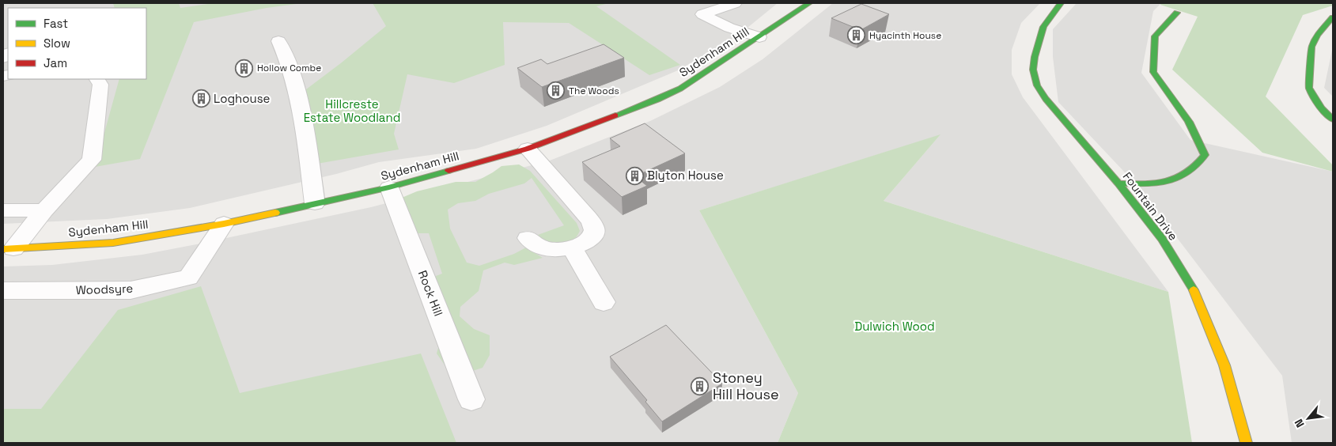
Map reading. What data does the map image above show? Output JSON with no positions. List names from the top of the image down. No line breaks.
{"streets":{"street":["Sydenham Hill","Fountain Drive","Woodsyre","Rock Hill"]},"crossings":[["Sydenham Hill","Woodsyre"],["Sydenham Hill","Rock Hill"]],"parks":["Hillcreste Estate Woodland","Dulwich Wood"],"places":{"building":["Hyacinth House","Hollow Combe","The Woods","Loghouse","Blyton House","Stoney Hill House"]},"legend":["Fast","Slow","Jam"],"north":"bottom left"}
